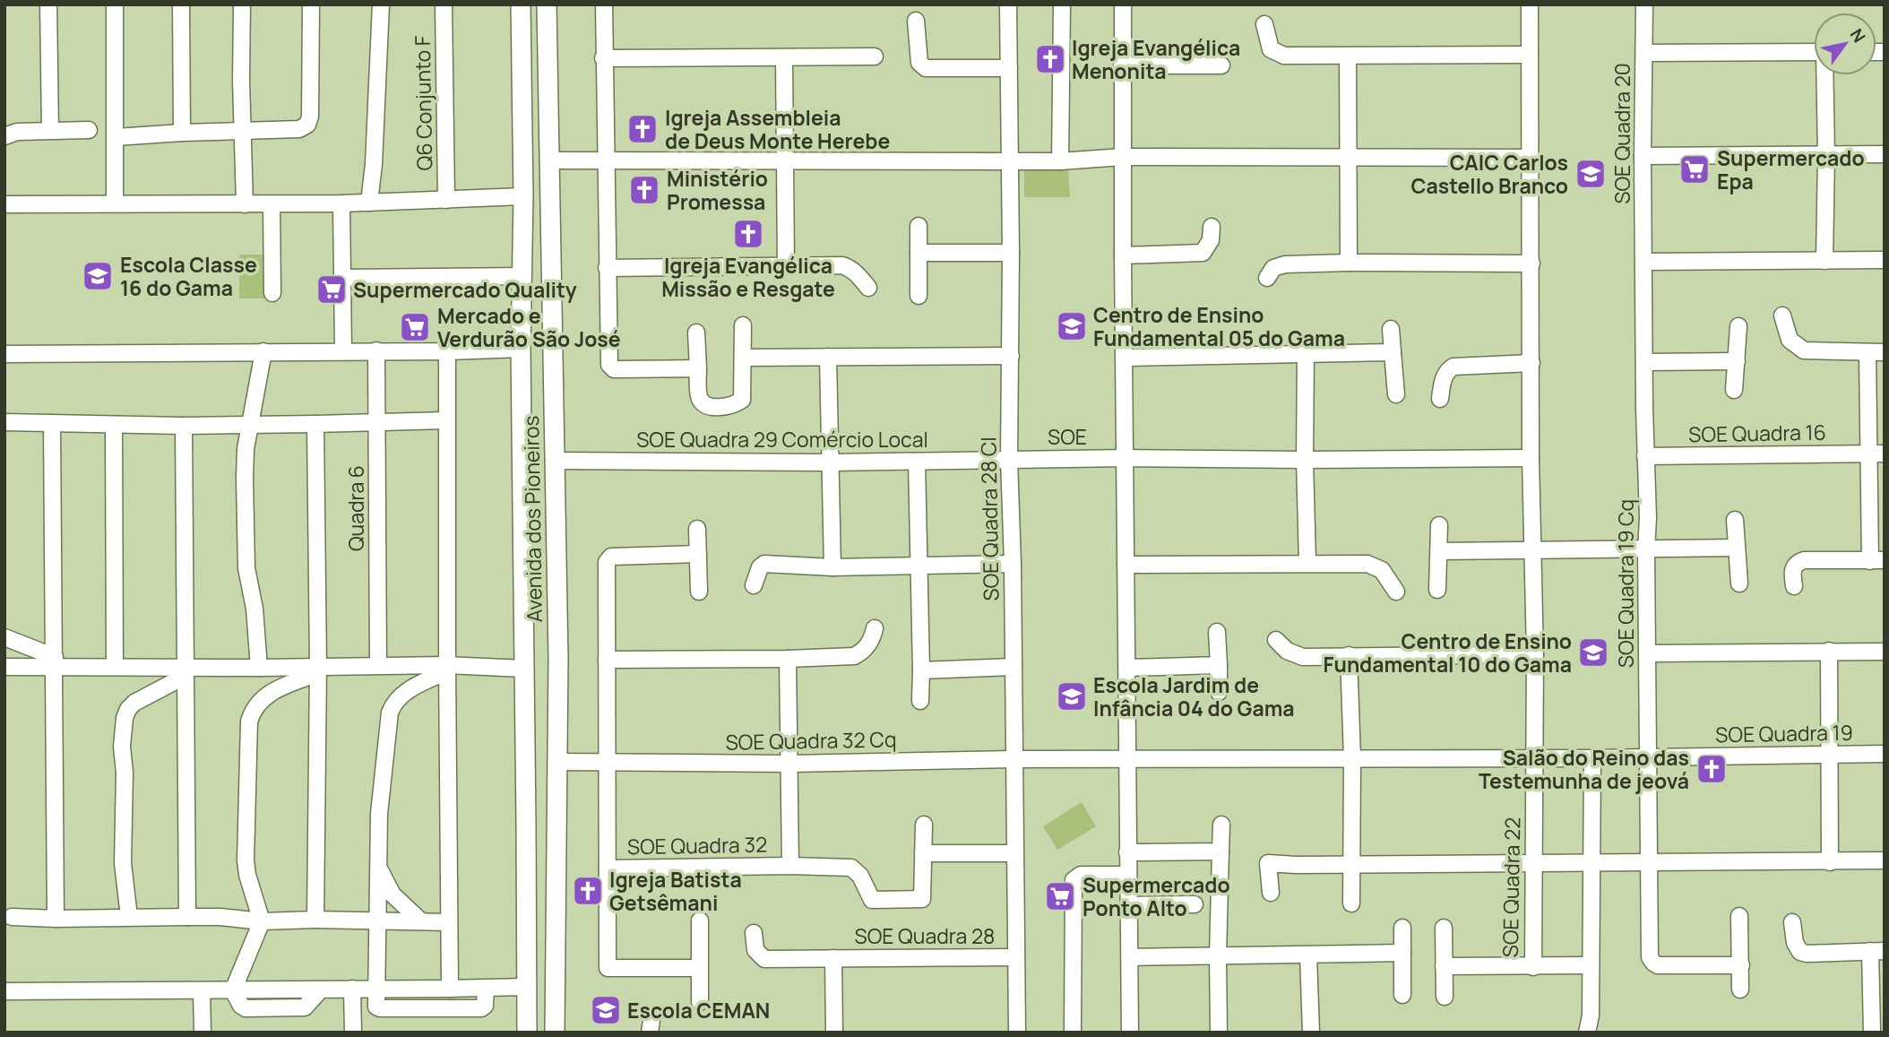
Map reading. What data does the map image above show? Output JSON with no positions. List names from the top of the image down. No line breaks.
{"streets":{"main road":["Avenida dos Pioneiros"],"street":["Q6 Conjunto F","SOE Quadra 20","SOE Quadra 16","SOE","SOE Quadra 29 Comércio Local","Quadra 6","SOE Quadra 28 CI","SOE Quadra 19 Cq","SOE Quadra 19","SOE Quadra 32 Cq","SOE Quadra 32","SOE Quadra 22","SOE Quadra 28"]},"crossings":[["SOE Quadra 20","SOE Quadra 19 Cq"],["SOE Quadra 16","SOE Quadra 19 Cq"],["SOE","SOE Quadra 29 Comércio Local"],["SOE","SOE Quadra 28 CI"],["SOE","SOE Quadra 22"],["SOE Quadra 29 Comércio Local","Avenida dos Pioneiros"],["SOE Quadra 29 Comércio Local","SOE Quadra 28 CI"],["Avenida dos Pioneiros","SOE Quadra 32 Cq"],["SOE Quadra 28 CI","SOE Quadra 32 Cq"],["SOE Quadra 28 CI","SOE Quadra 28"],["SOE Quadra 19 Cq","SOE Quadra 19"],["SOE Quadra 19","SOE Quadra 22"],["SOE Quadra 32 Cq","SOE Quadra 32"]],"places":{"church":["Igreja Evangélica Menonita","Igreja Assembleia de Deus Monte Herebe","Ministério Promessa","Igreja Evangélica Missão e Resgate","Salão do Reino das Testemunha de jeová","Igreja Batista Getsêmani"],"supermarket":["Supermercado Epa","Supermercado Quality","Mercado e Verdurão São José","Supermercado Ponto Alto"],"school or university":["CAIC Carlos Castello Branco","Escola Classe 16 do Gama","Centro de Ensino Fundamental 05 do Gama","Centro de Ensino Fundamental 10 do Gama","Escola Jardim de Infância 04 do Gama","Escola CEMAN"]},"north":"top right"}
